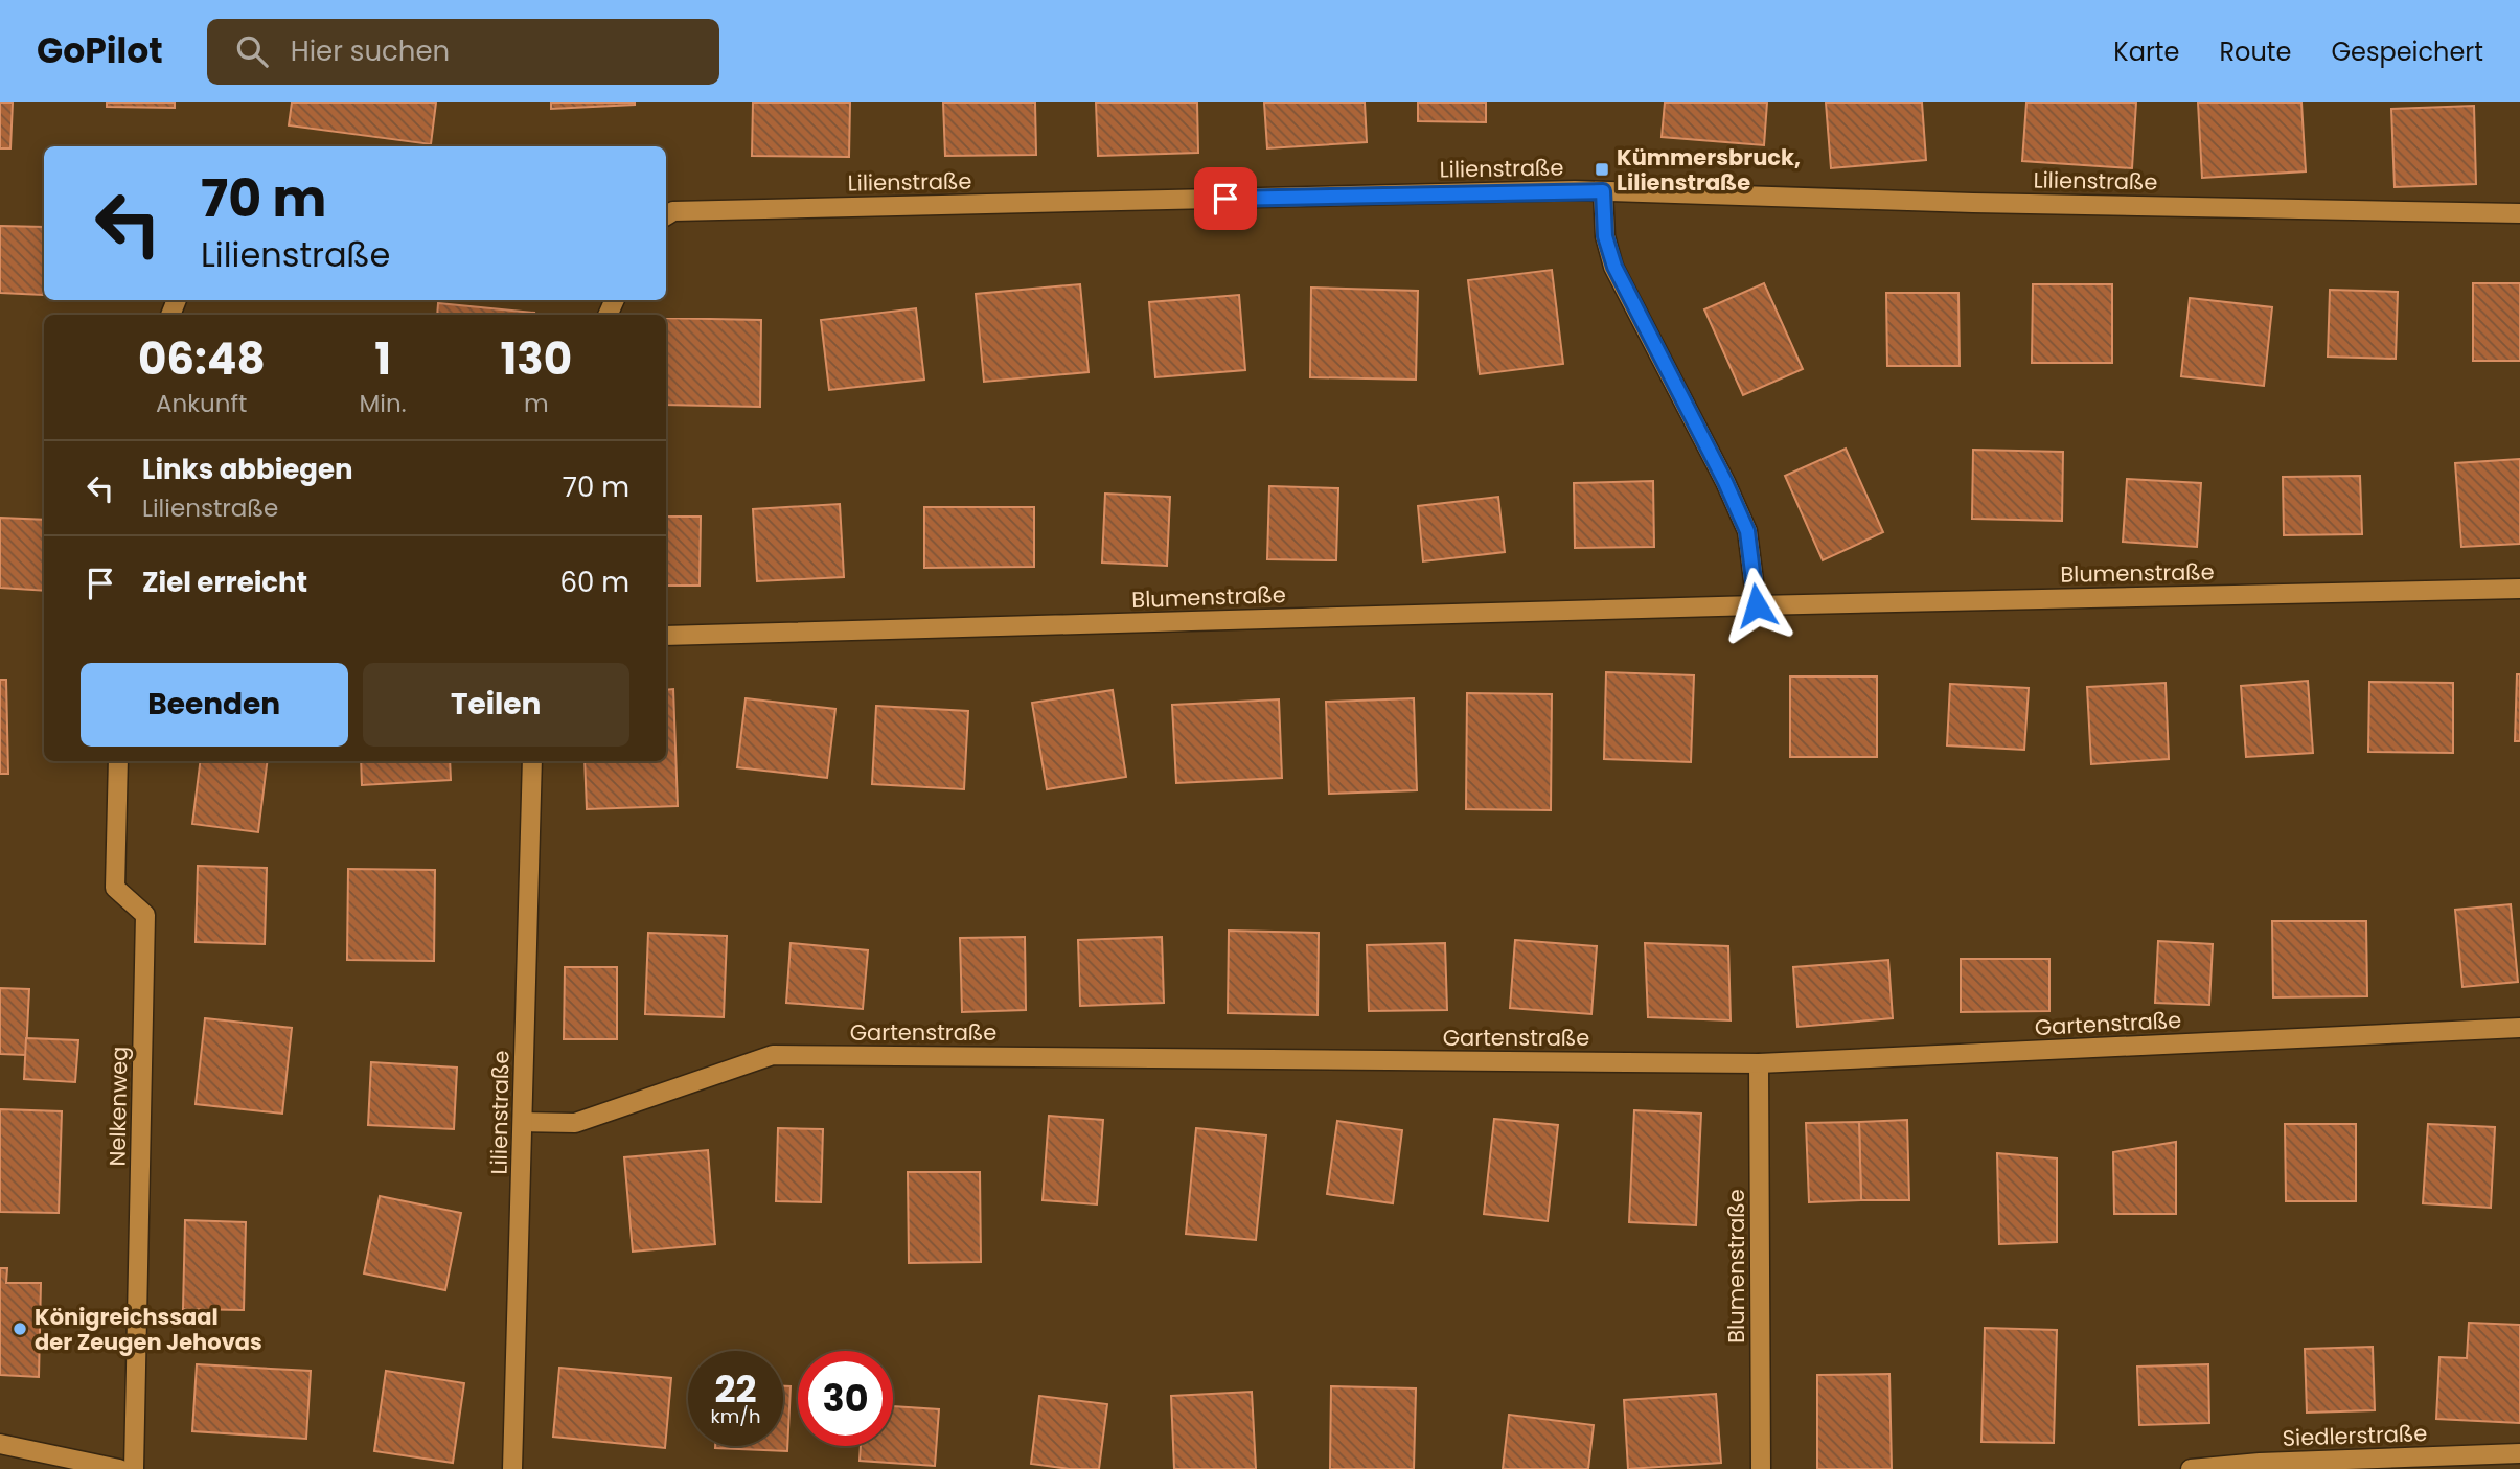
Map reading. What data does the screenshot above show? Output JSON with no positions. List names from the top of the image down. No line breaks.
{"streets":{"street":["Lilienstraße","Blumenstraße","Gartenstraße","Nelkenweg","Siedlerstraße"]},"crossings":[["Lilienstraße","Gartenstraße"],["Blumenstraße","Gartenstraße"]],"places":{"transit":["Kümmersbruck, Lilienstraße"],"other":["Königreichssaal der Zeugen Jehovas"]},"page":{"header":"GoPilot","search":"Hier suchen","nav":["Karte","Route","Gespeichert"],"turn":["70 m","Lilienstraße"],"eta":["06:48","Ankunft","1","Min.","130","m"],"list":[{"name":"Links abbiegen","note":"Lilienstraße","value":"70 m"},{"name":"Ziel erreicht","value":"60 m"}],"buttons":["Beenden","Teilen"],"speed":"22 km/h","limit":"30"}}
